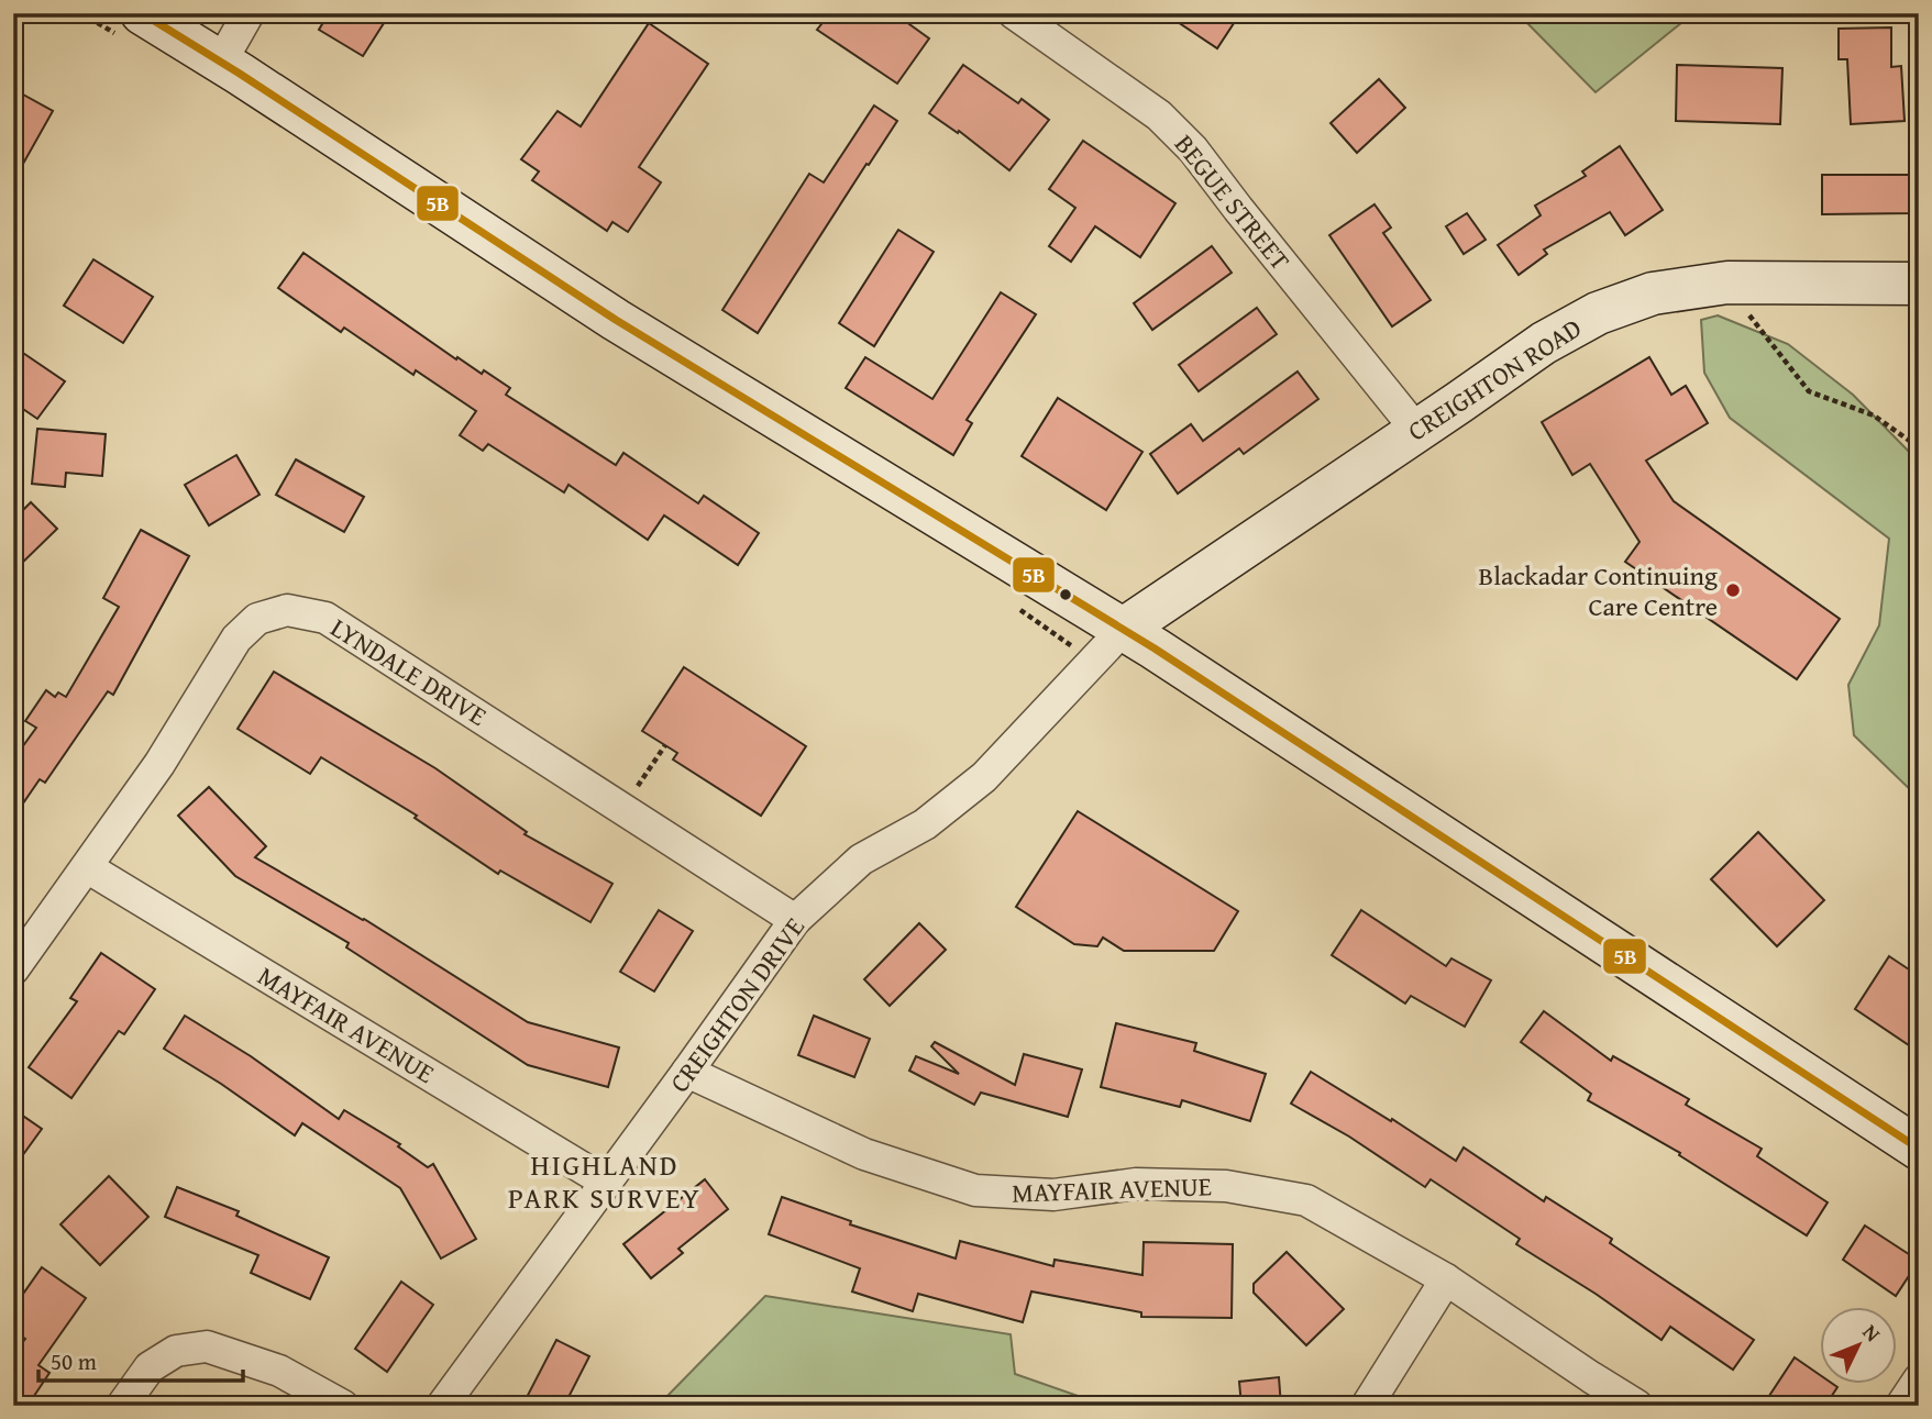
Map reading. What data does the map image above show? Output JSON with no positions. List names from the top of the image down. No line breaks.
{"streets":{"main road":["CREIGHTON ROAD"],"street":["BEGUE STREET","LYNDALE DRIVE","CREIGHTON DRIVE","MAYFAIR AVENUE"]},"crossings":[["BEGUE STREET","CREIGHTON ROAD"],["CREIGHTON ROAD","CREIGHTON DRIVE"],["LYNDALE DRIVE","CREIGHTON DRIVE"],["LYNDALE DRIVE","MAYFAIR AVENUE"],["CREIGHTON DRIVE","MAYFAIR AVENUE"]],"districts":["HIGHLAND PARK SURVEY"],"places":["Blackadar Continuing Care Centre"],"lines":["transit line 5B"],"scale_bar":"50 m","north":"top right"}
